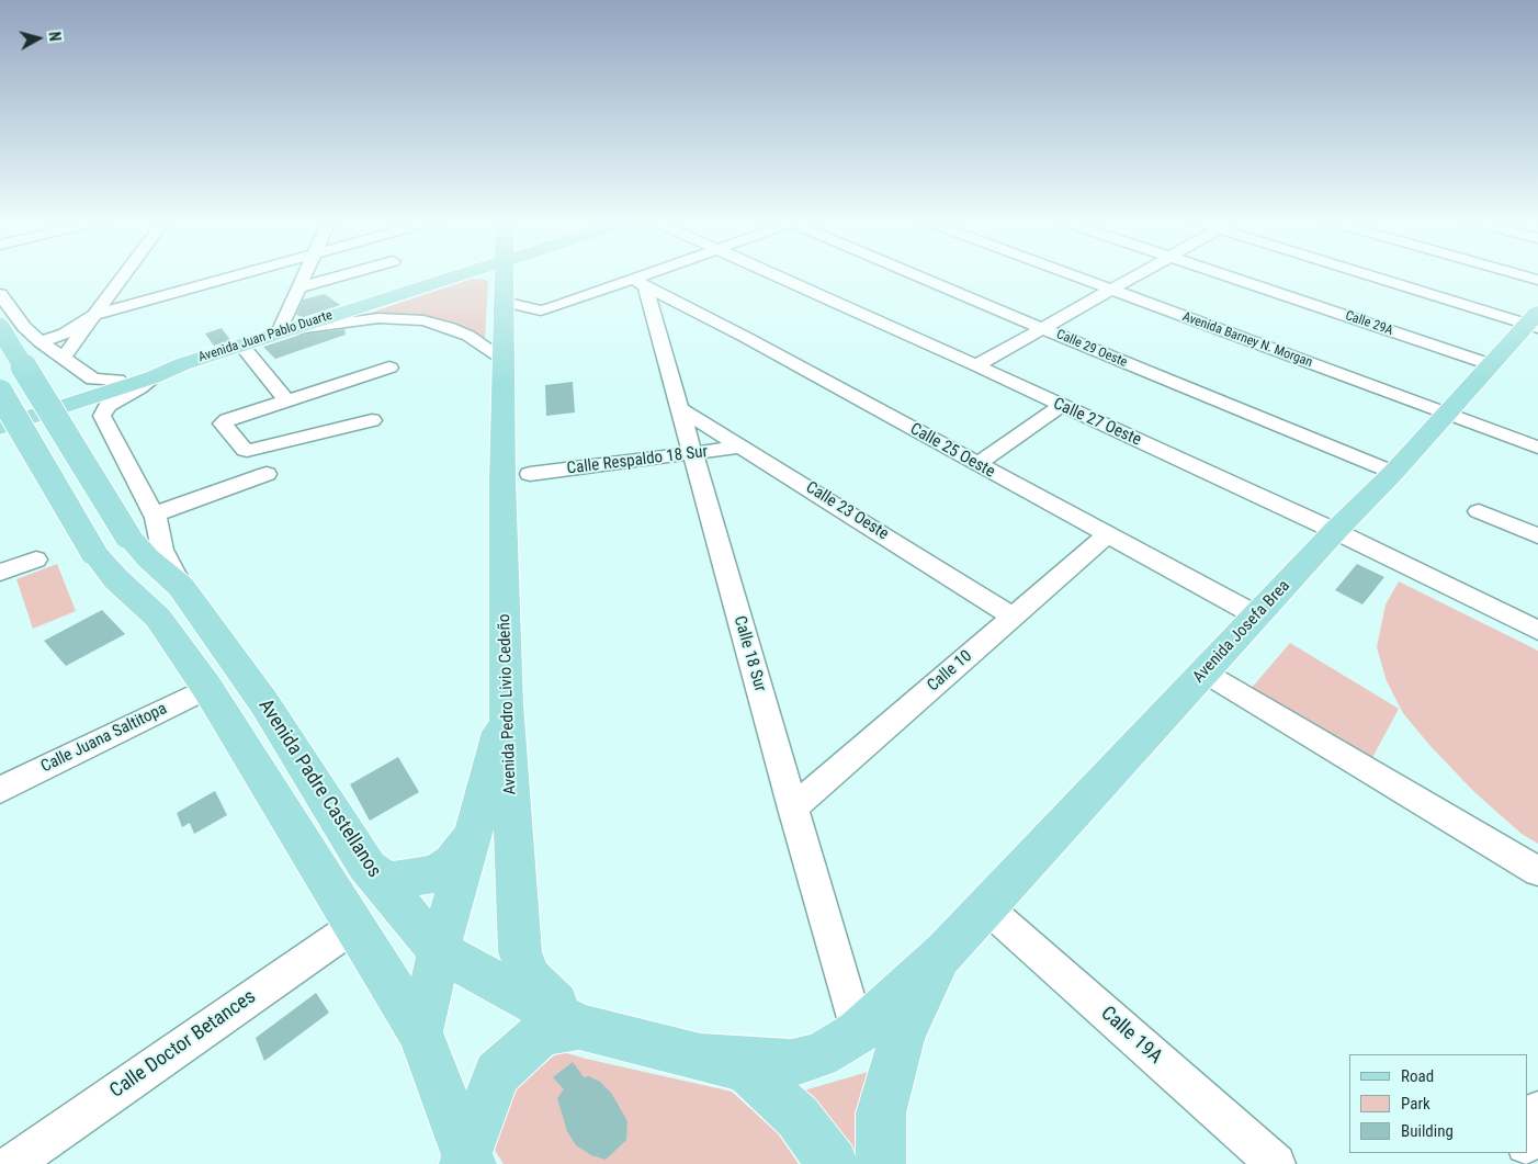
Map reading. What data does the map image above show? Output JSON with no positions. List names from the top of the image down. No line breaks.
{"streets":{"main road":["Avenida Juan Pablo Duarte","Avenida Josefa Brea","Avenida Pedro Livio Cedeño","Avenida Padre Castellanos"],"street":["Calle 29A","Avenida Barney N. Morgan","Calle 29 Oeste","Calle 27 Oeste","Calle 25 Oeste","Calle Respaldo 18 Sur","Calle 23 Oeste","Calle 18 Sur","Calle 10","Calle Juana Saltitopa","Calle 19A","Calle Doctor Betances"]},"crossings":[["Calle 29A","Avenida Josefa Brea"],["Avenida Barney N. Morgan","Avenida Josefa Brea"],["Calle 29 Oeste","Avenida Josefa Brea"],["Calle 27 Oeste","Avenida Josefa Brea"],["Calle 25 Oeste","Avenida Josefa Brea"],["Calle 25 Oeste","Calle 18 Sur"],["Calle 25 Oeste","Calle 10"],["Calle Respaldo 18 Sur","Calle 23 Oeste"],["Calle Respaldo 18 Sur","Calle 18 Sur"],["Calle 23 Oeste","Calle 18 Sur"],["Calle 23 Oeste","Calle 10"],["Avenida Josefa Brea","Calle 18 Sur"],["Avenida Josefa Brea","Avenida Padre Castellanos"],["Avenida Josefa Brea","Calle 19A"],["Calle 18 Sur","Calle 10"],["Avenida Pedro Livio Cedeño","Avenida Padre Castellanos"],["Calle Juana Saltitopa","Avenida Padre Castellanos"],["Avenida Padre Castellanos","Calle Doctor Betances"]],"legend":["Road","Park","Building"],"north":"right"}
